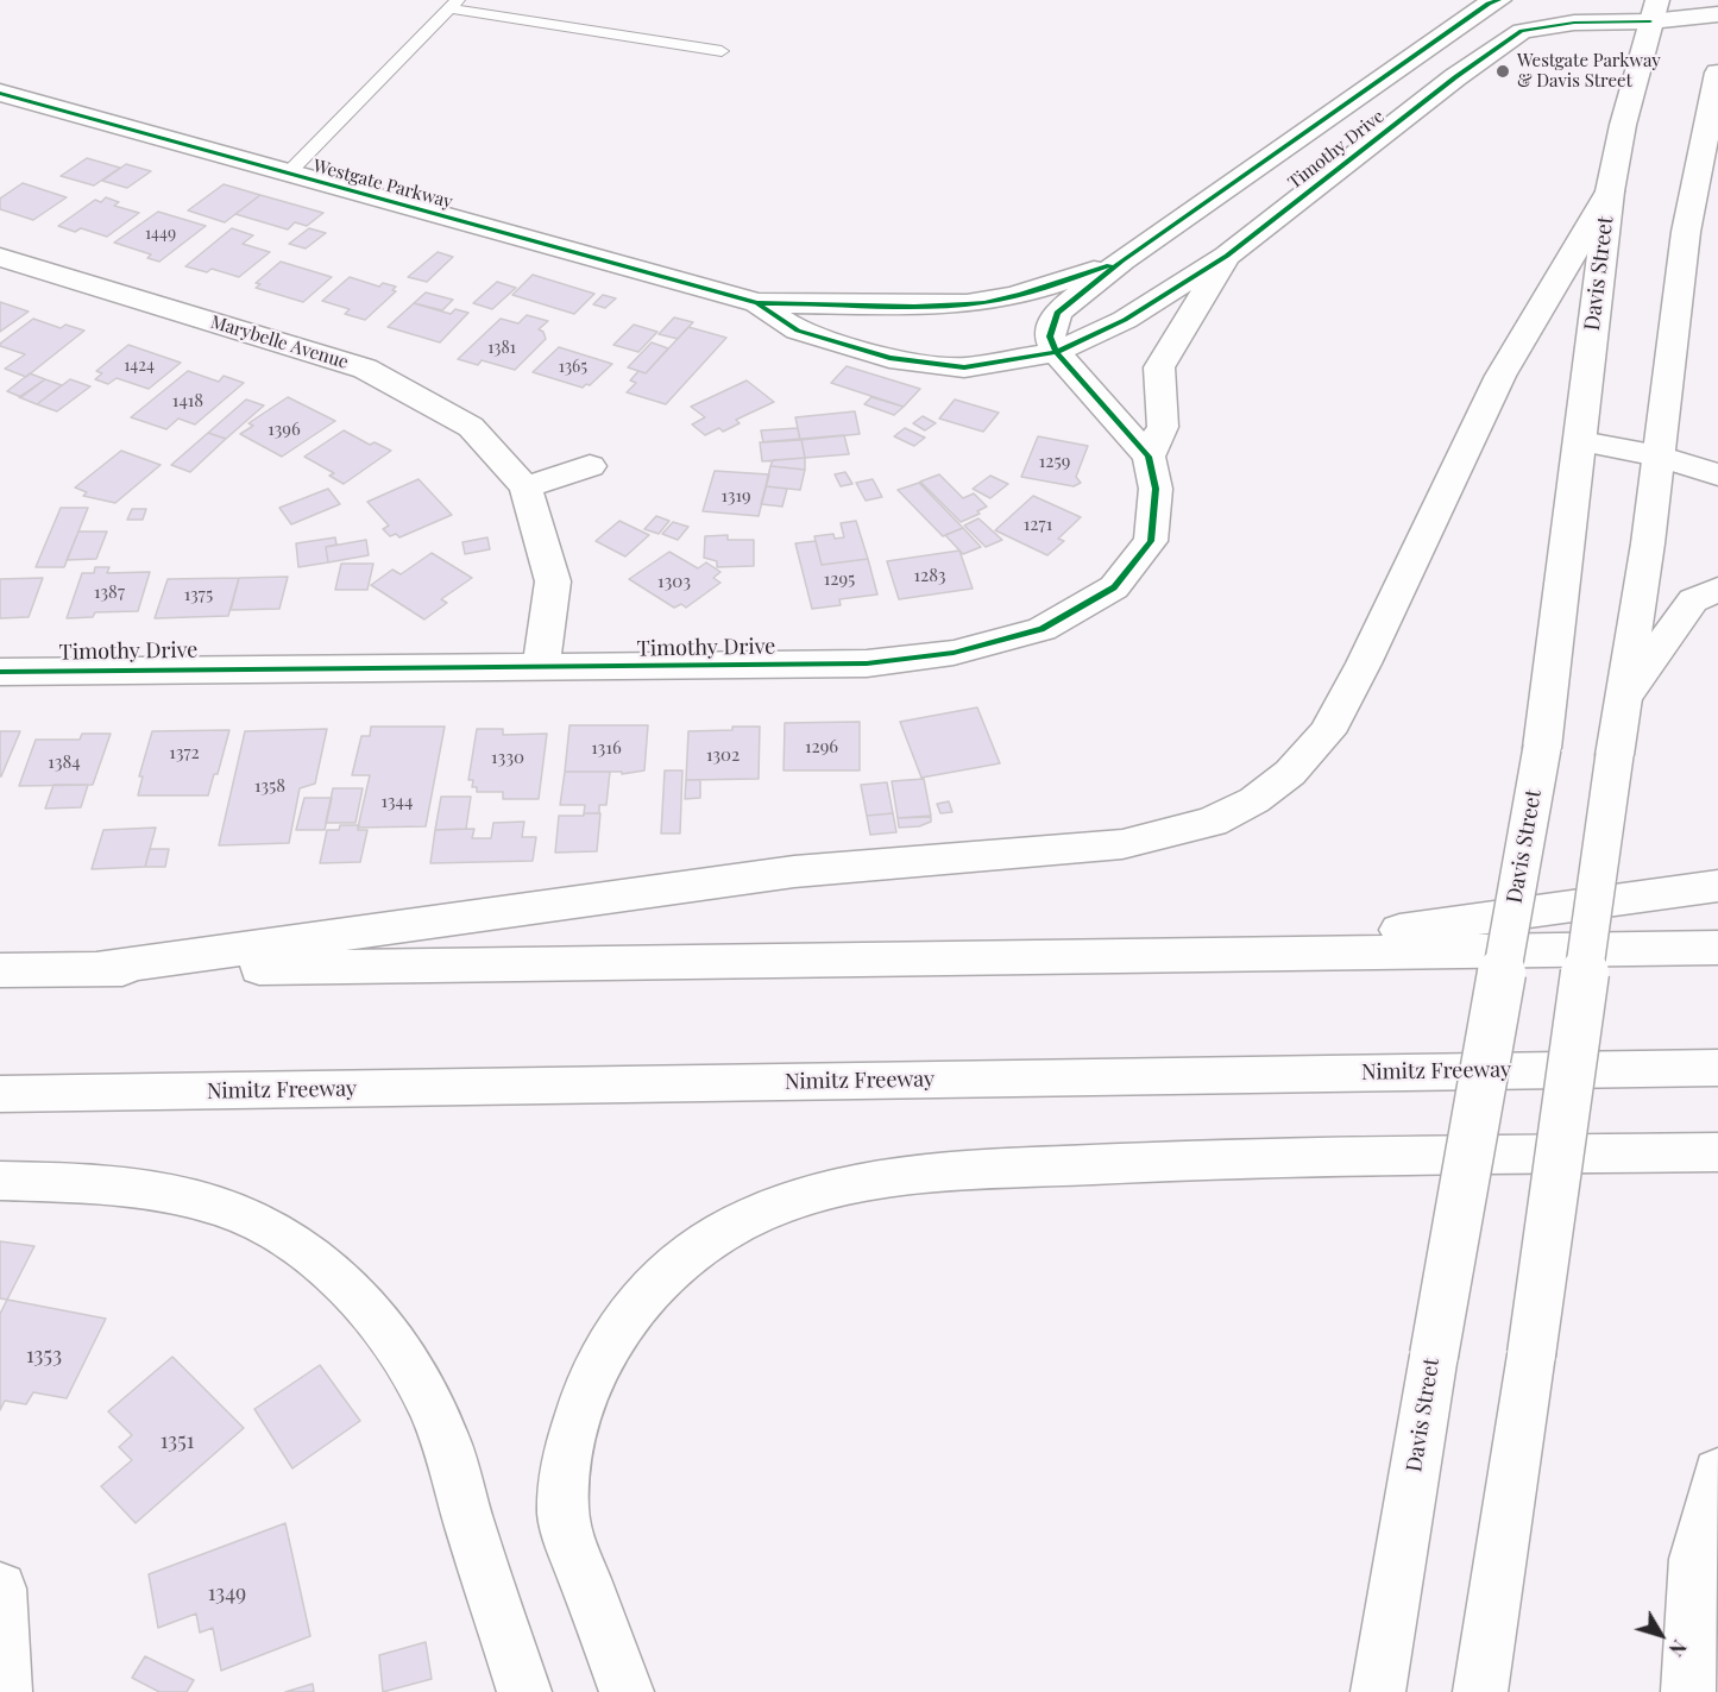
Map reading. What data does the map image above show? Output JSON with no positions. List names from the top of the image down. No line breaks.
{"streets":{"main road":["Timothy Drive","Westgate Parkway","Davis Street","Marybelle Avenue","Nimitz Freeway"]},"crossings":[["Timothy Drive","Westgate Parkway"],["Timothy Drive","Davis Street"],["Timothy Drive","Marybelle Avenue"]],"places":["Westgate Parkway & Davis Street"],"house_numbers":["1449","1381","1424","1365","1418","1396","1259","1319","1271","1283","1295","1303","1387","1375","1296","1316","1372","1302","1330","1384","1358","1344","1353","1351","1349"],"north":"bottom right"}
